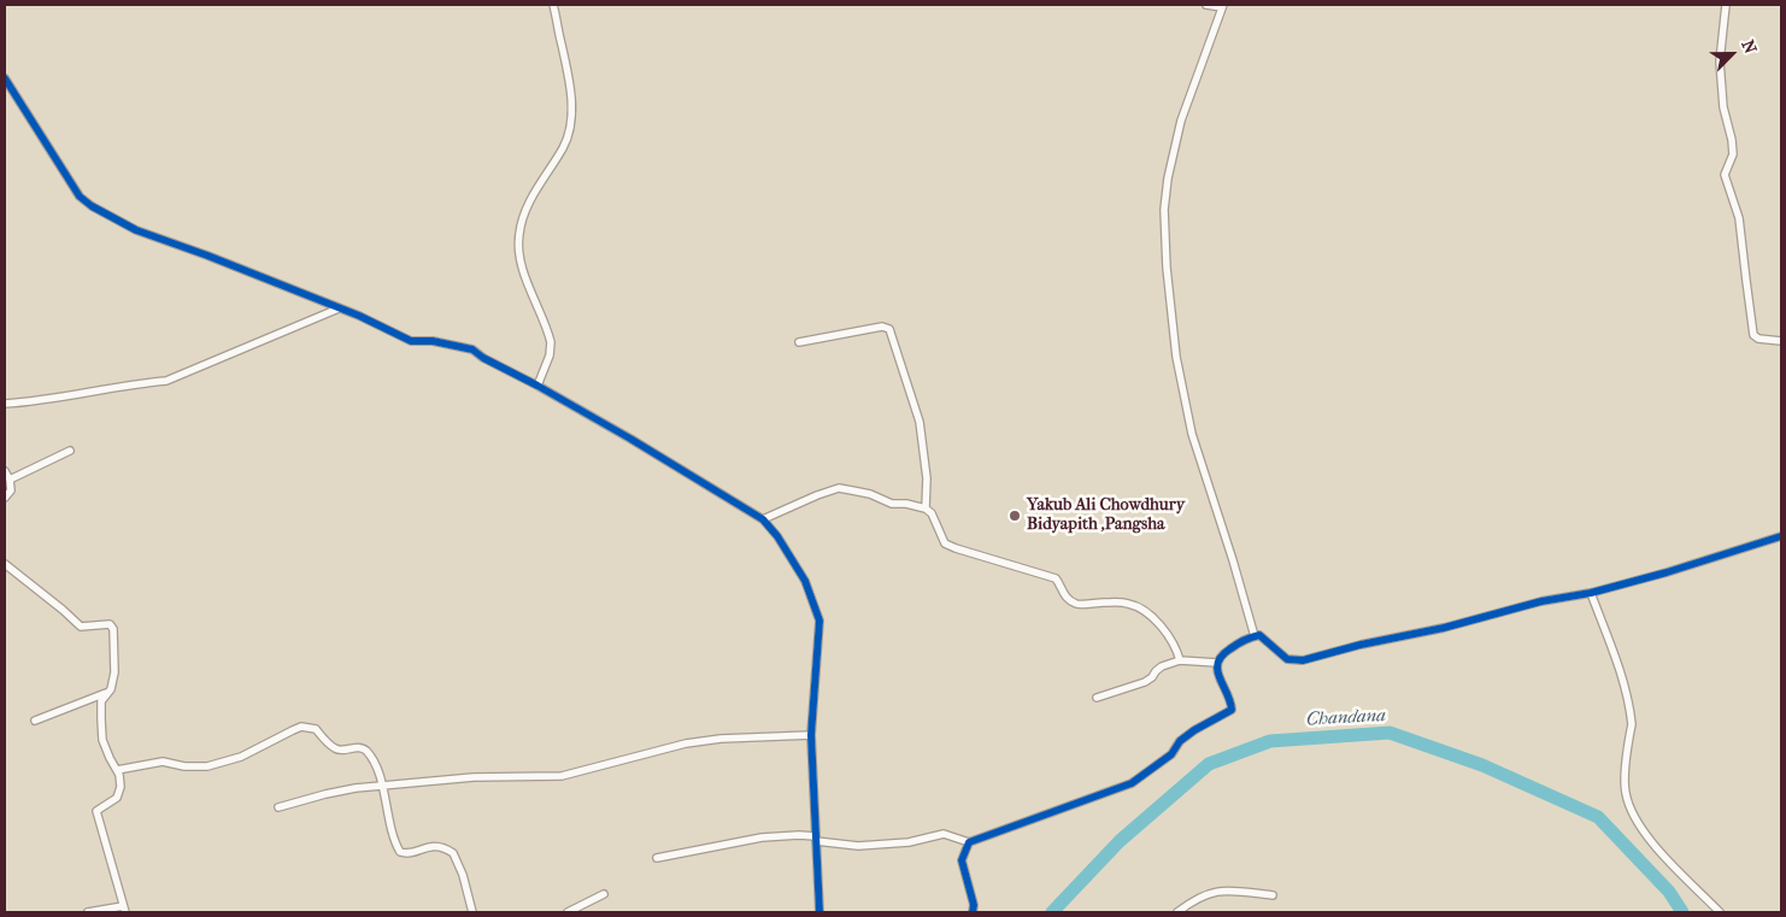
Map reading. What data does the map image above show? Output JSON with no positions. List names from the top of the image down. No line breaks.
{"water":["Chandana"],"places":["Yakub Ali Chowdhury Bidyapith ,Pangsha"],"north":"top right"}
